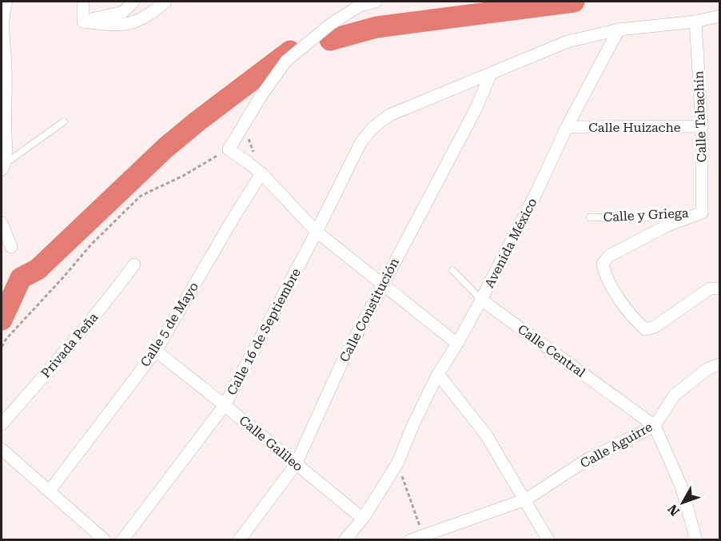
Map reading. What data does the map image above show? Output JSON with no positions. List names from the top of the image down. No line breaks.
{"streets":{"street":["Calle Tabachín","Calle Huizache","Avenida México","Calle Constitución","Calle 5 de Mayo","Calle 16 de Septiembre","Privada Peña","Calle Central","Calle Galileo","Calle Aguirre"],"lane":["Calle y Griega"]},"crossings":[["Calle Tabachín","Calle Huizache"],["Calle Tabachín","Calle y Griega"],["Calle Huizache","Avenida México"],["Avenida México","Calle 16 de Septiembre"],["Avenida México","Calle Central"],["Avenida México","Calle Galileo"],["Calle Constitución","Calle 16 de Septiembre"],["Calle Constitución","Calle Galileo"],["Calle 5 de Mayo","Calle Galileo"],["Calle 16 de Septiembre","Calle Galileo"],["Calle Central","Calle Aguirre"]],"north":"bottom left"}
